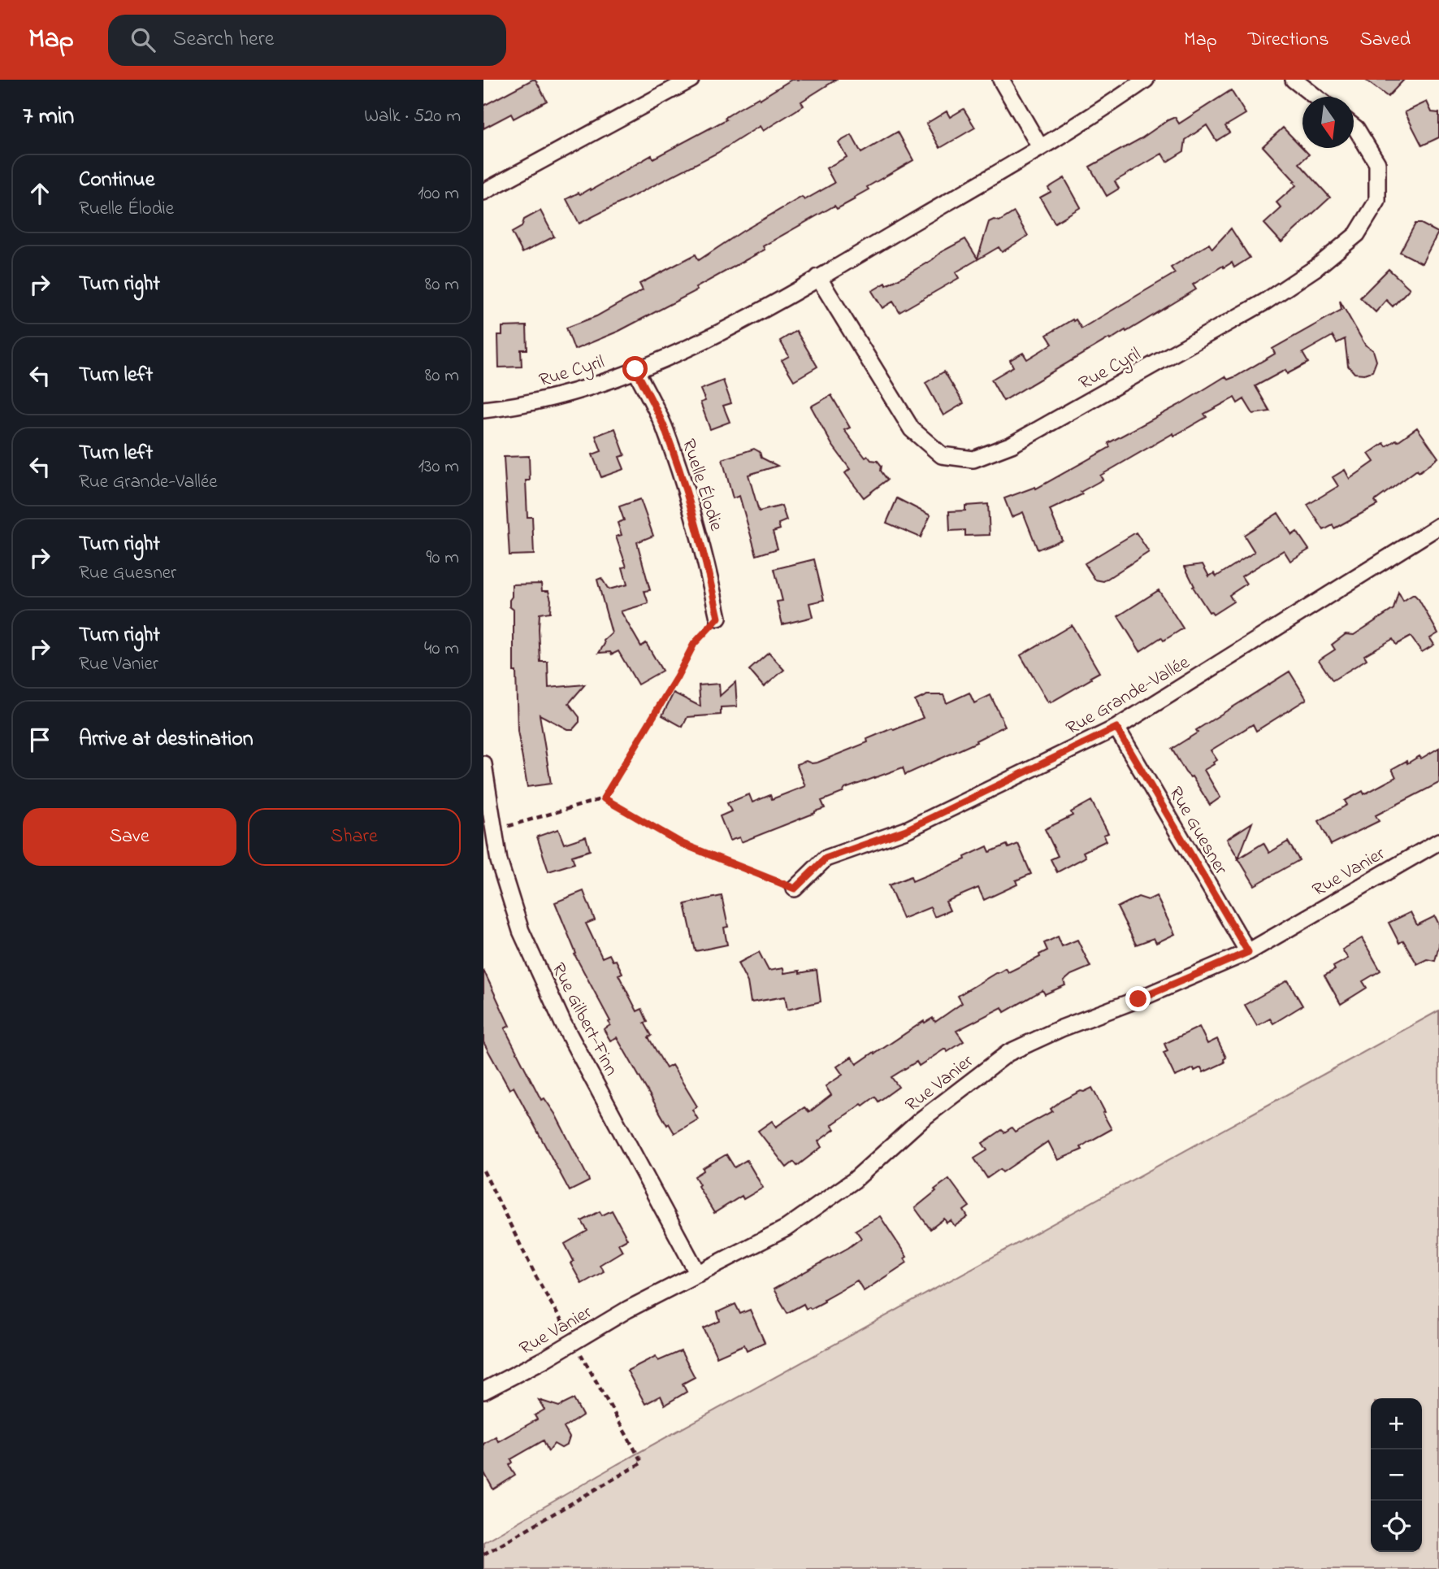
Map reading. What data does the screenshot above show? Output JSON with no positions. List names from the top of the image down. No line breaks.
{"streets":{"street":["Rue Cyril","Ruelle Élodie","Rue Grande-Vallée","Rue Guesner","Rue Vanier","Rue Gilbert-Finn"]},"crossings":[["Rue Cyril","Ruelle Élodie"],["Rue Grande-Vallée","Rue Guesner"],["Rue Guesner","Rue Vanier"],["Rue Vanier","Rue Gilbert-Finn"]],"north":"bottom","page":{"header":"Map","search":"Search here","nav":["Map","Directions","Saved"],"heading":["7 min","Walk · 520 m"],"list":[["Continue","Ruelle Élodie","100 m"],["Turn right","80 m"],["Turn left","80 m"],["Turn left","Rue Grande-Vallée","130 m"],["Turn right","Rue Guesner","90 m"],["Turn right","Rue Vanier","40 m"],"Arrive at destination"],"buttons":["Save","Share"],"map_buttons":["+","−"]}}
